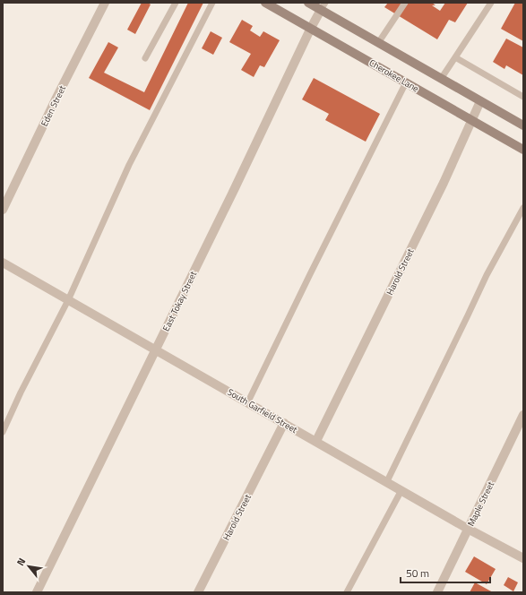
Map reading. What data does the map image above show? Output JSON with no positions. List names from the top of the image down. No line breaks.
{"streets":{"main road":["Cherokee Lane"],"street":["Eden Street","Harold Street","East Tokay Street","South Garfield Street","Maple Street"]},"crossings":[["Cherokee Lane","Harold Street"],["Cherokee Lane","East Tokay Street"],["Harold Street","South Garfield Street"],["East Tokay Street","South Garfield Street"],["South Garfield Street","Maple Street"]],"scale_bar":"50 m","north":"top left"}
